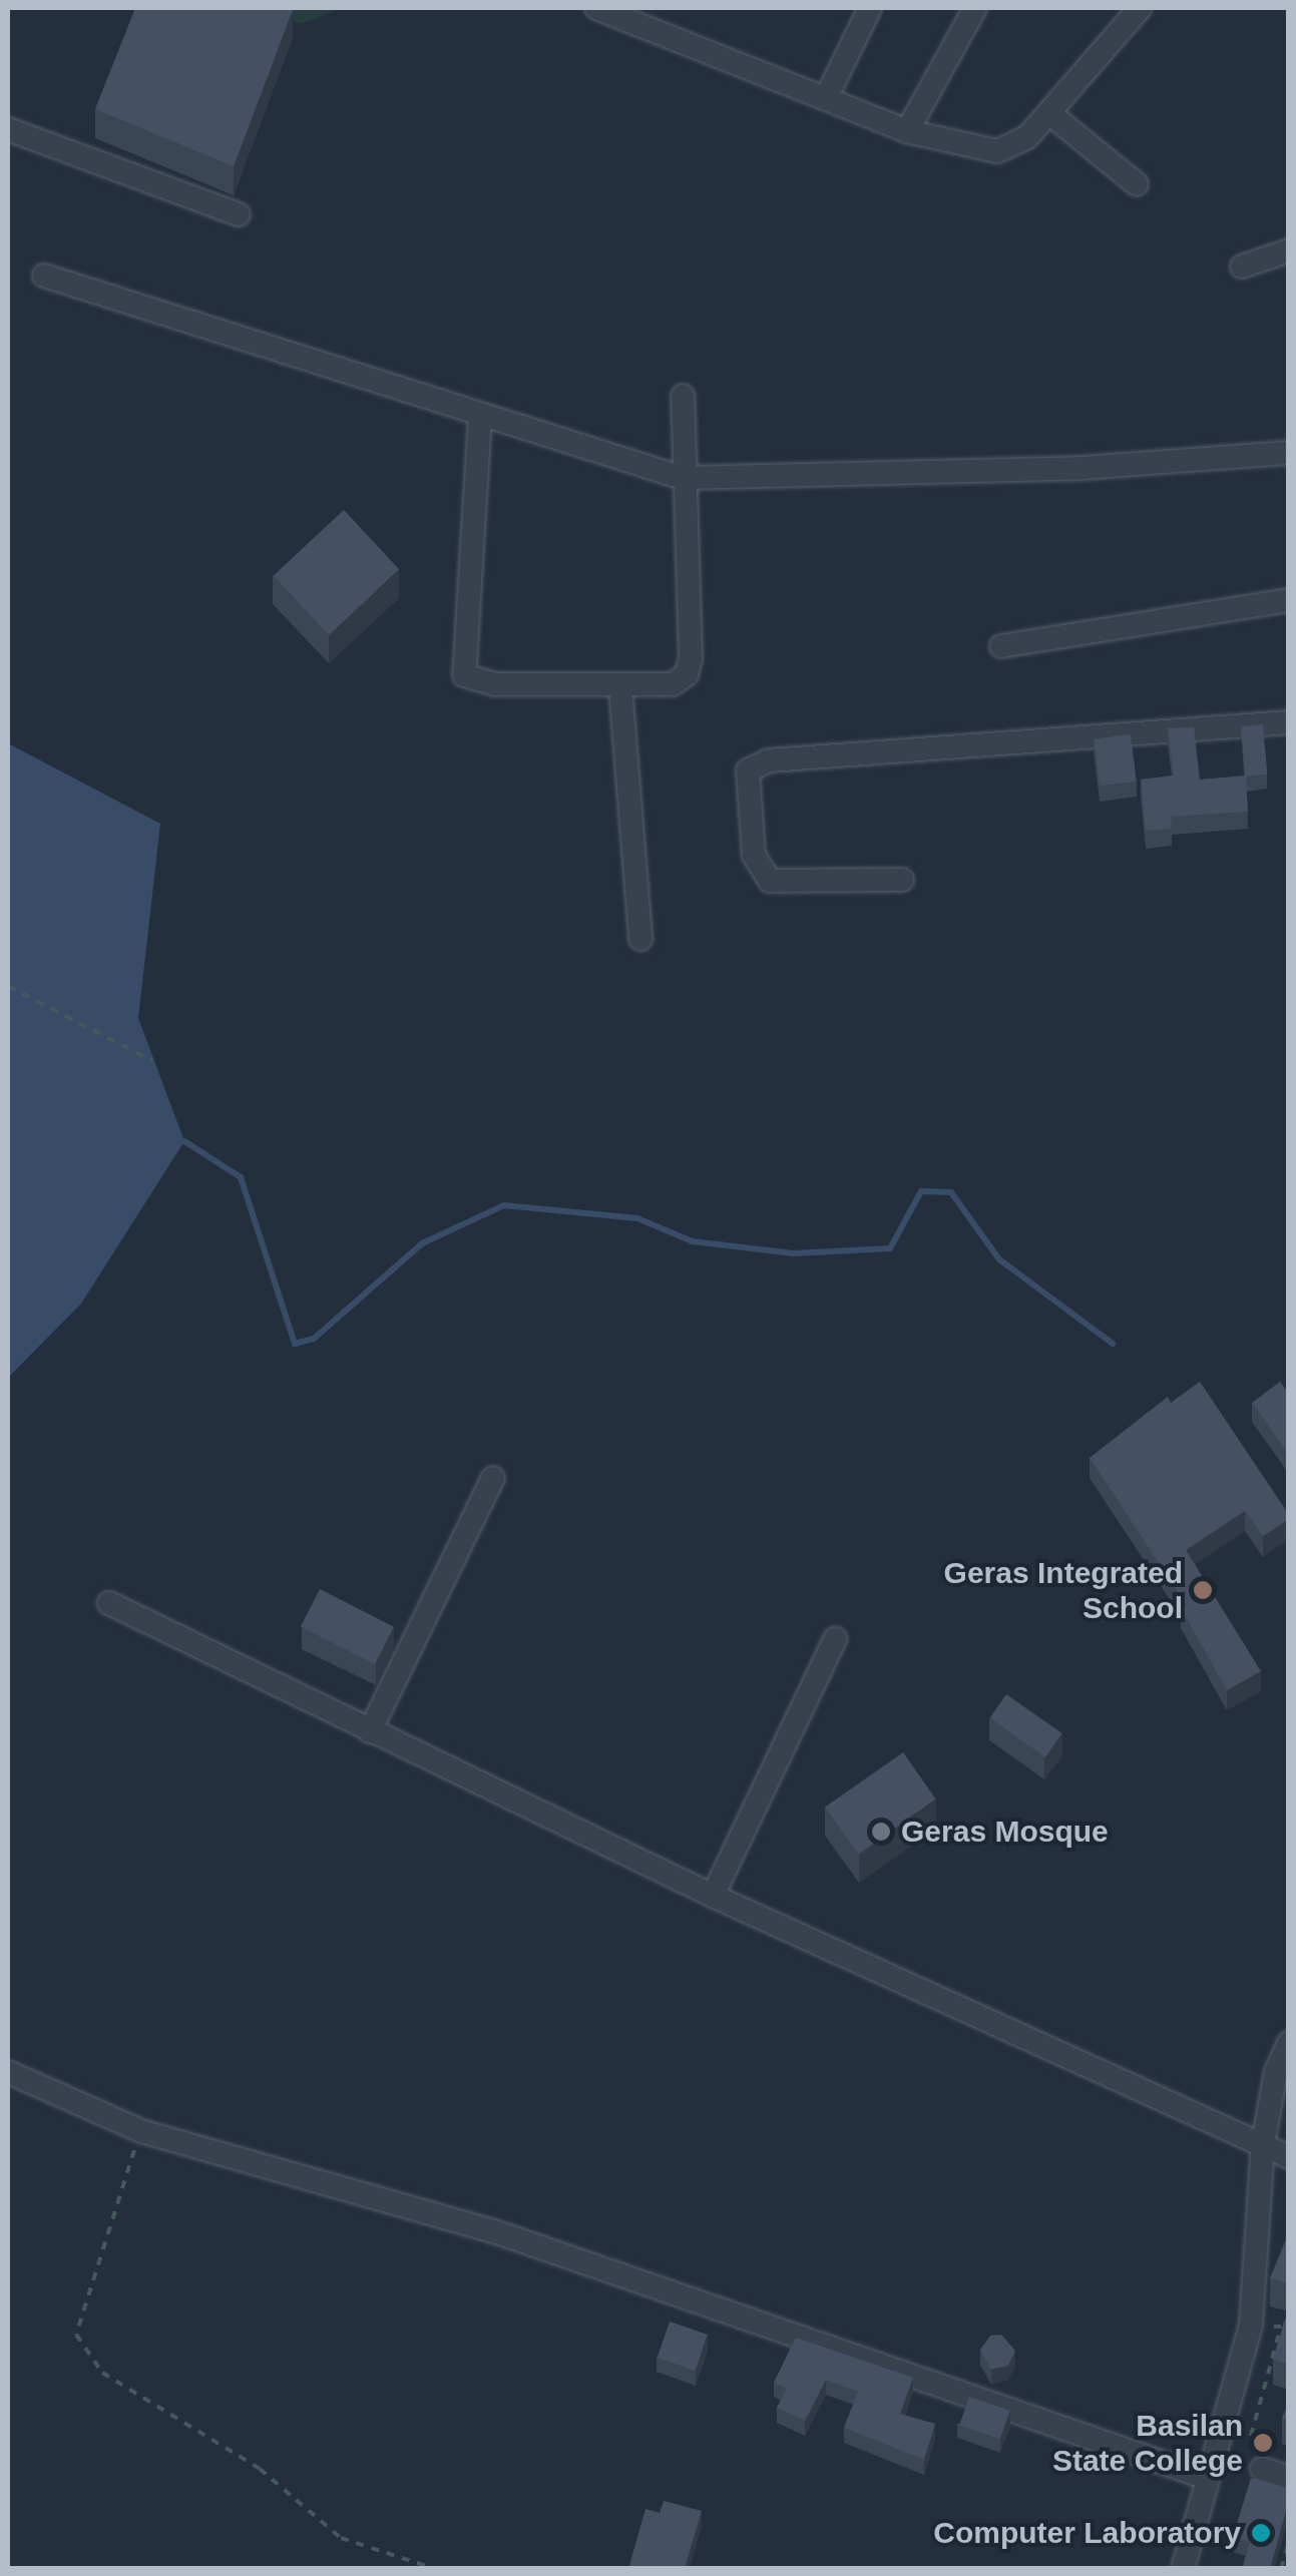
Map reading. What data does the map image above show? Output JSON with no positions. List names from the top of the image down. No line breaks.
{"places":["Geras Integrated School","Geras Mosque","Basilan State College","Computer Laboratory"]}
